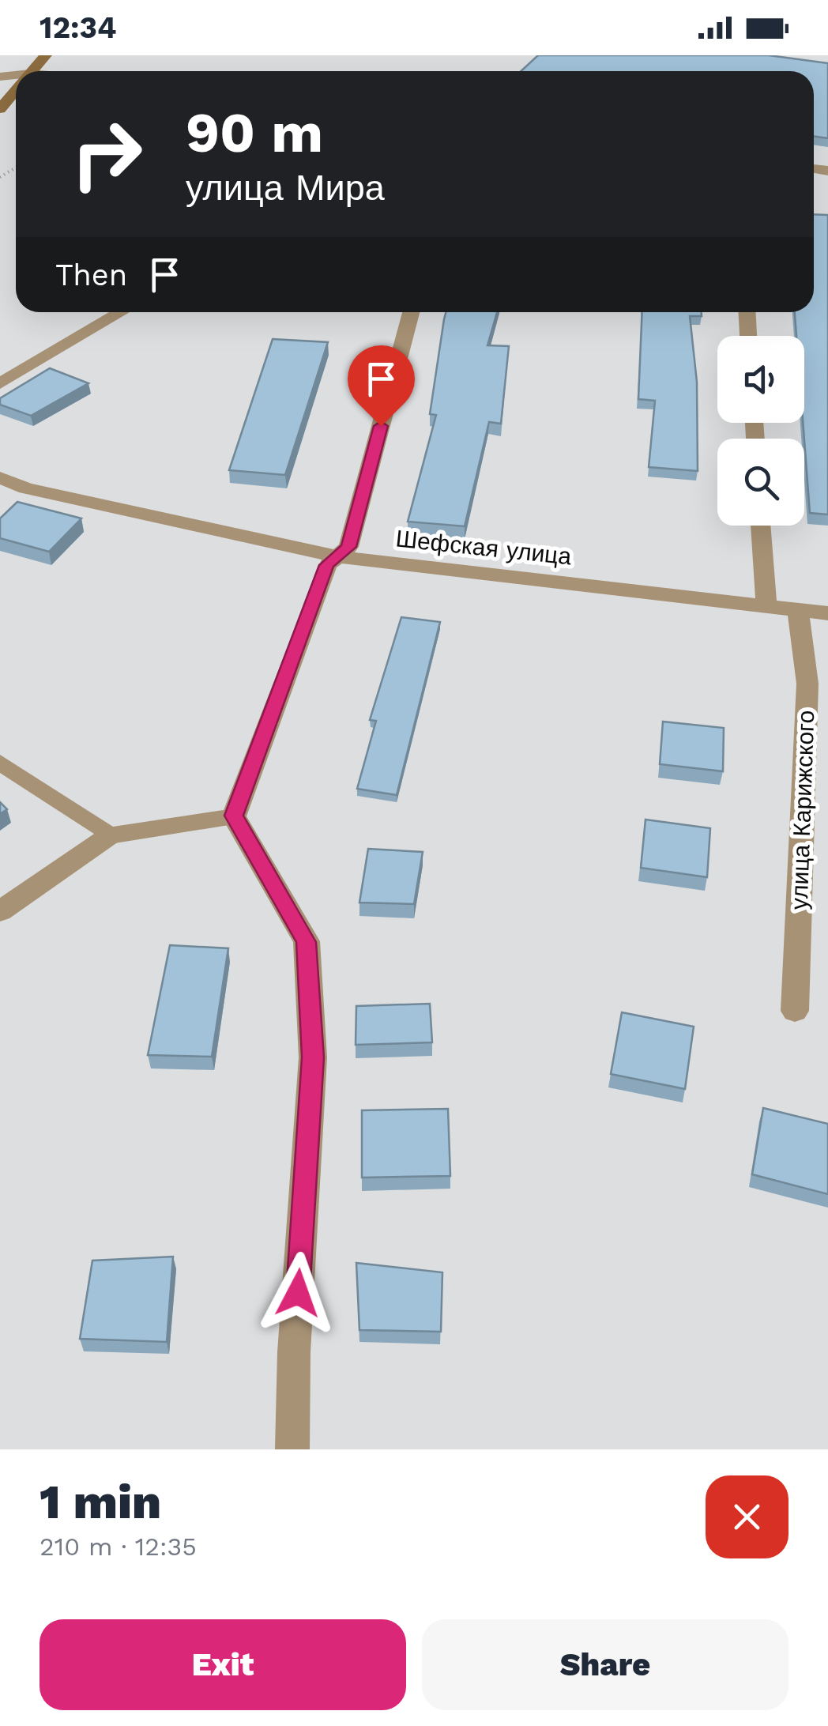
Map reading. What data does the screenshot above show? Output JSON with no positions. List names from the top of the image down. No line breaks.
{"streets":{"street":["Шефская улица","улица Карижского"]},"crossings":[["Шефская улица","улица Карижского"]],"page":{"status":"12:34","turn":["90 m","улица Мира"],"then":"Then","heading":["1 min","210 m · 12:35"],"buttons":["Exit","Share"]}}
